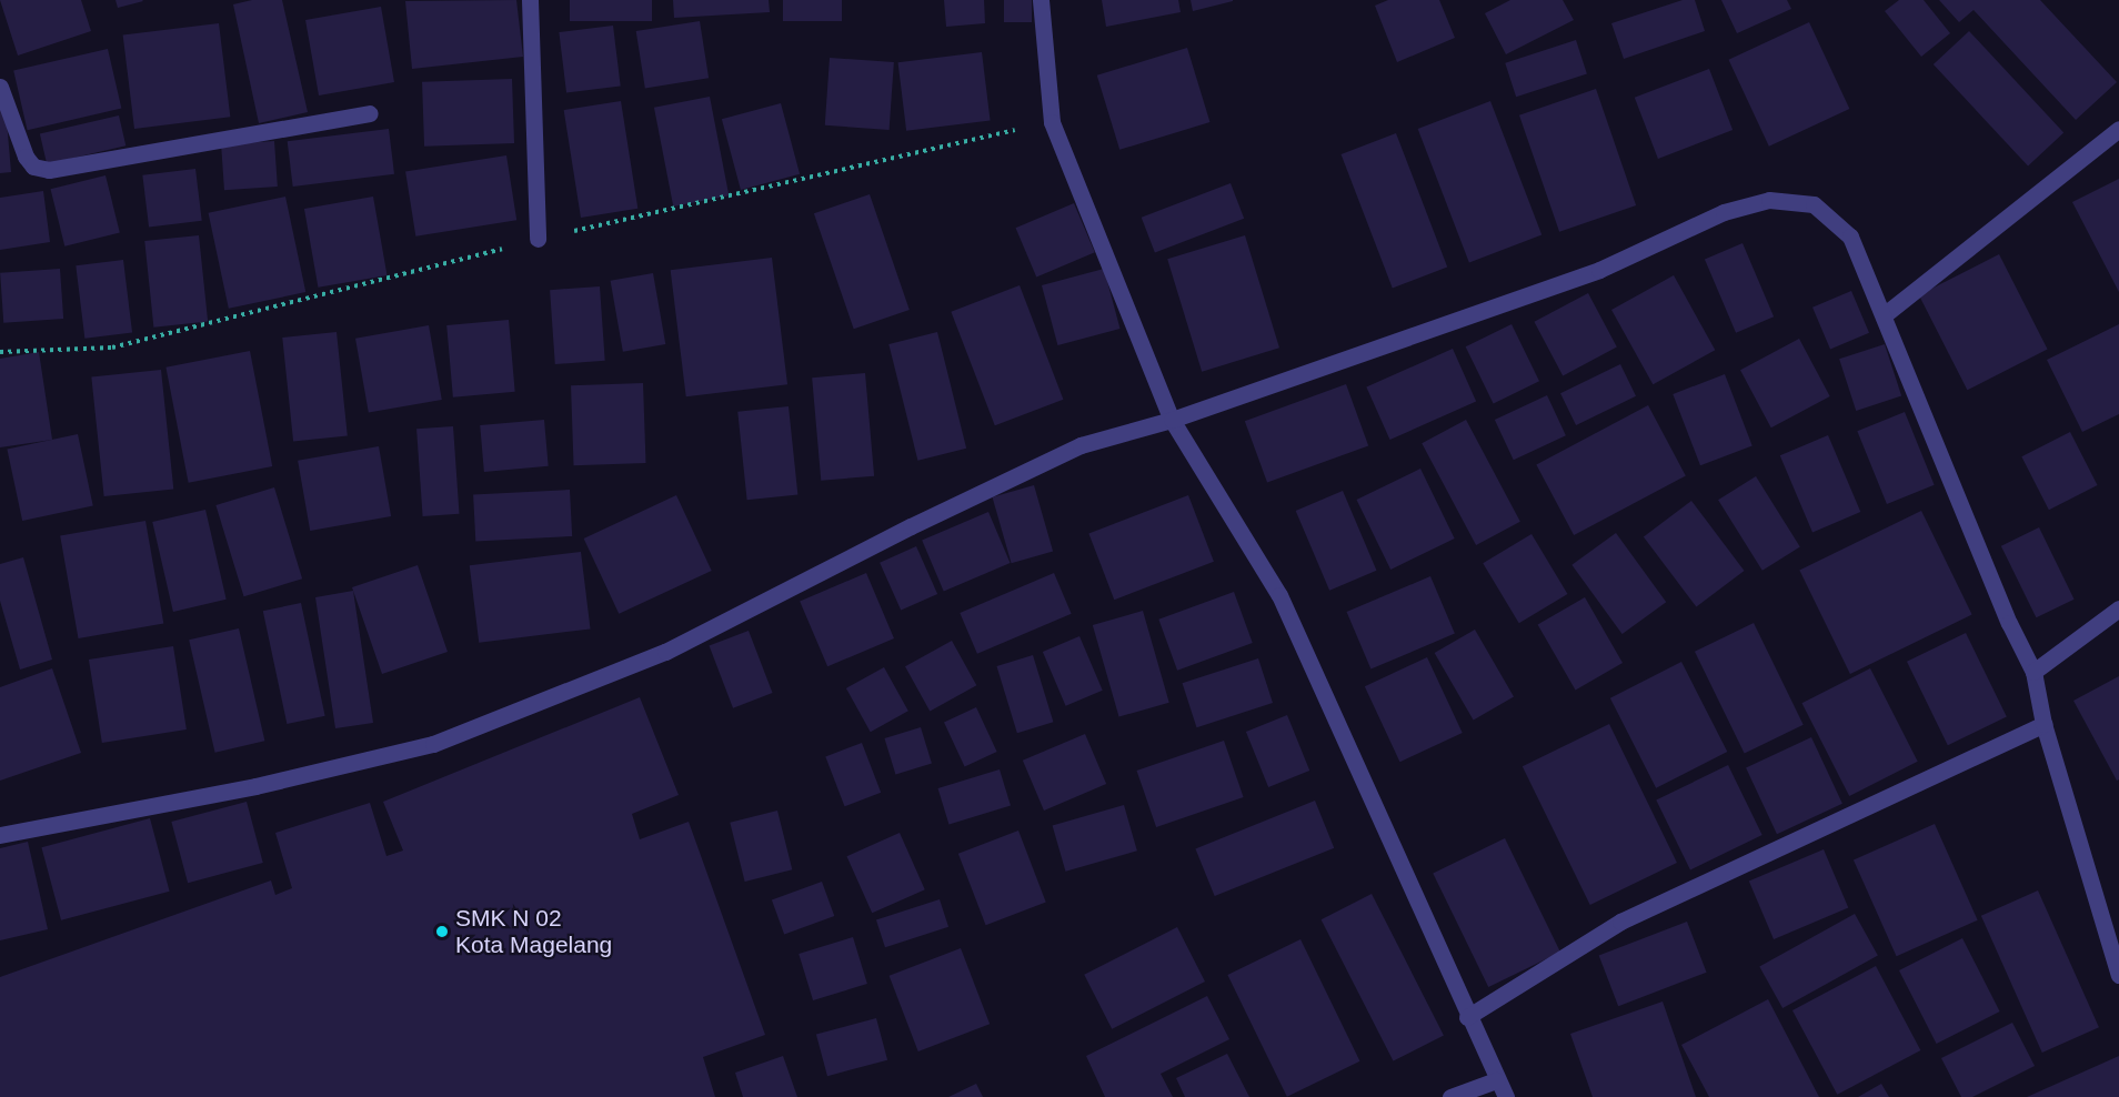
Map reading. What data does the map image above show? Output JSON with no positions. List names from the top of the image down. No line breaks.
{"places":["SMK N 02 Kota Magelang"]}
